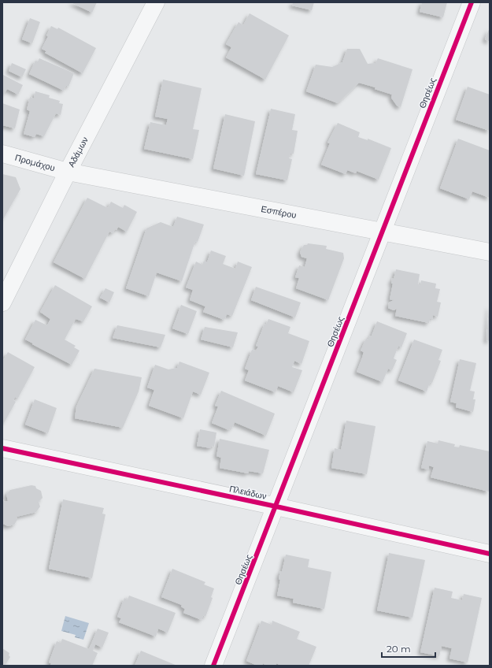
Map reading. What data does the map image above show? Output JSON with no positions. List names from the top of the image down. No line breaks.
{"streets":{"street":["Θησέως","Αδάμων","Προμάχου","Εσπέρου","Πλειάδων"]},"crossings":[["Θησέως","Εσπέρου"],["Θησέως","Πλειάδων"],["Αδάμων","Προμάχου"],["Αδάμων","Εσπέρου"],["Προμάχου","Εσπέρου"]],"scale_bar":"20 m"}
